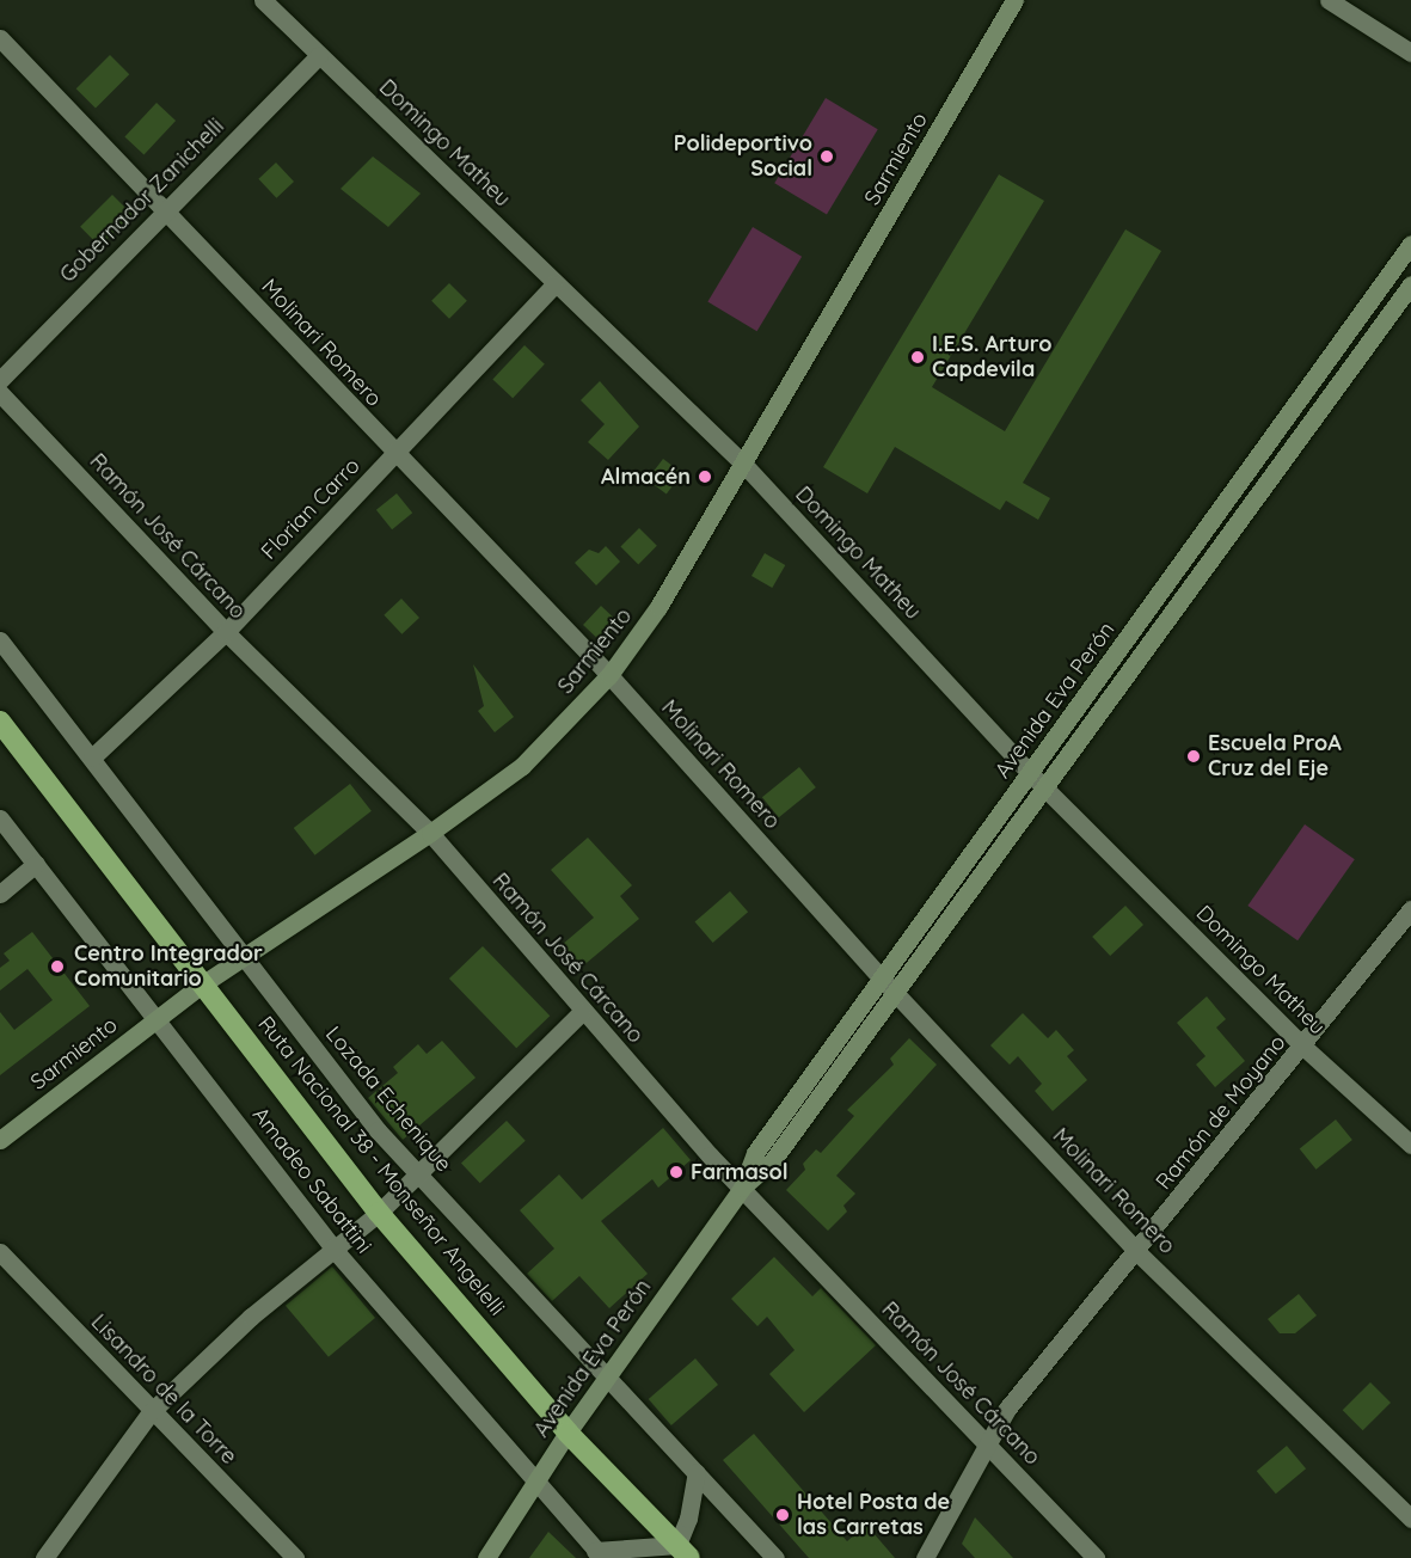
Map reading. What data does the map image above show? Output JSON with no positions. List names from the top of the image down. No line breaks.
{"streets":{"highway":["Ruta Nacional 38 - Monseñor Angelelli"],"main road":["Sarmiento","Avenida Eva Perón"],"street":["Domingo Matheu","Gobernador Zanichelli","Molinari Romero","Florian Carro","Ramón José Cárcano","Lozada Echenique","Ramón de Moyano","Amadeo Sabattini","Lisandro de la Torre"]},"crossings":[["Domingo Matheu","Sarmiento"],["Domingo Matheu","Gobernador Zanichelli"],["Domingo Matheu","Florian Carro"],["Domingo Matheu","Avenida Eva Perón"],["Domingo Matheu","Ramón de Moyano"],["Sarmiento","Molinari Romero"],["Sarmiento","Ramón José Cárcano"],["Sarmiento","Lozada Echenique"],["Sarmiento","Ruta Nacional 38 - Monseñor Angelelli"],["Sarmiento","Amadeo Sabattini"],["Gobernador Zanichelli","Molinari Romero"],["Molinari Romero","Florian Carro"],["Molinari Romero","Avenida Eva Perón"],["Molinari Romero","Ramón de Moyano"],["Florian Carro","Ramón José Cárcano"],["Florian Carro","Lozada Echenique"],["Ramón José Cárcano","Avenida Eva Perón"],["Ramón José Cárcano","Ramón de Moyano"],["Avenida Eva Perón","Lozada Echenique"],["Avenida Eva Perón","Ruta Nacional 38 - Monseñor Angelelli"],["Avenida Eva Perón","Amadeo Sabattini"]],"places":["Polideportivo Social","I.E.S. Arturo Capdevila","Almacén","Escuela ProA Cruz del Eje","Centro Integrador Comunitario","Farmasol","Hotel Posta de las Carretas"]}
